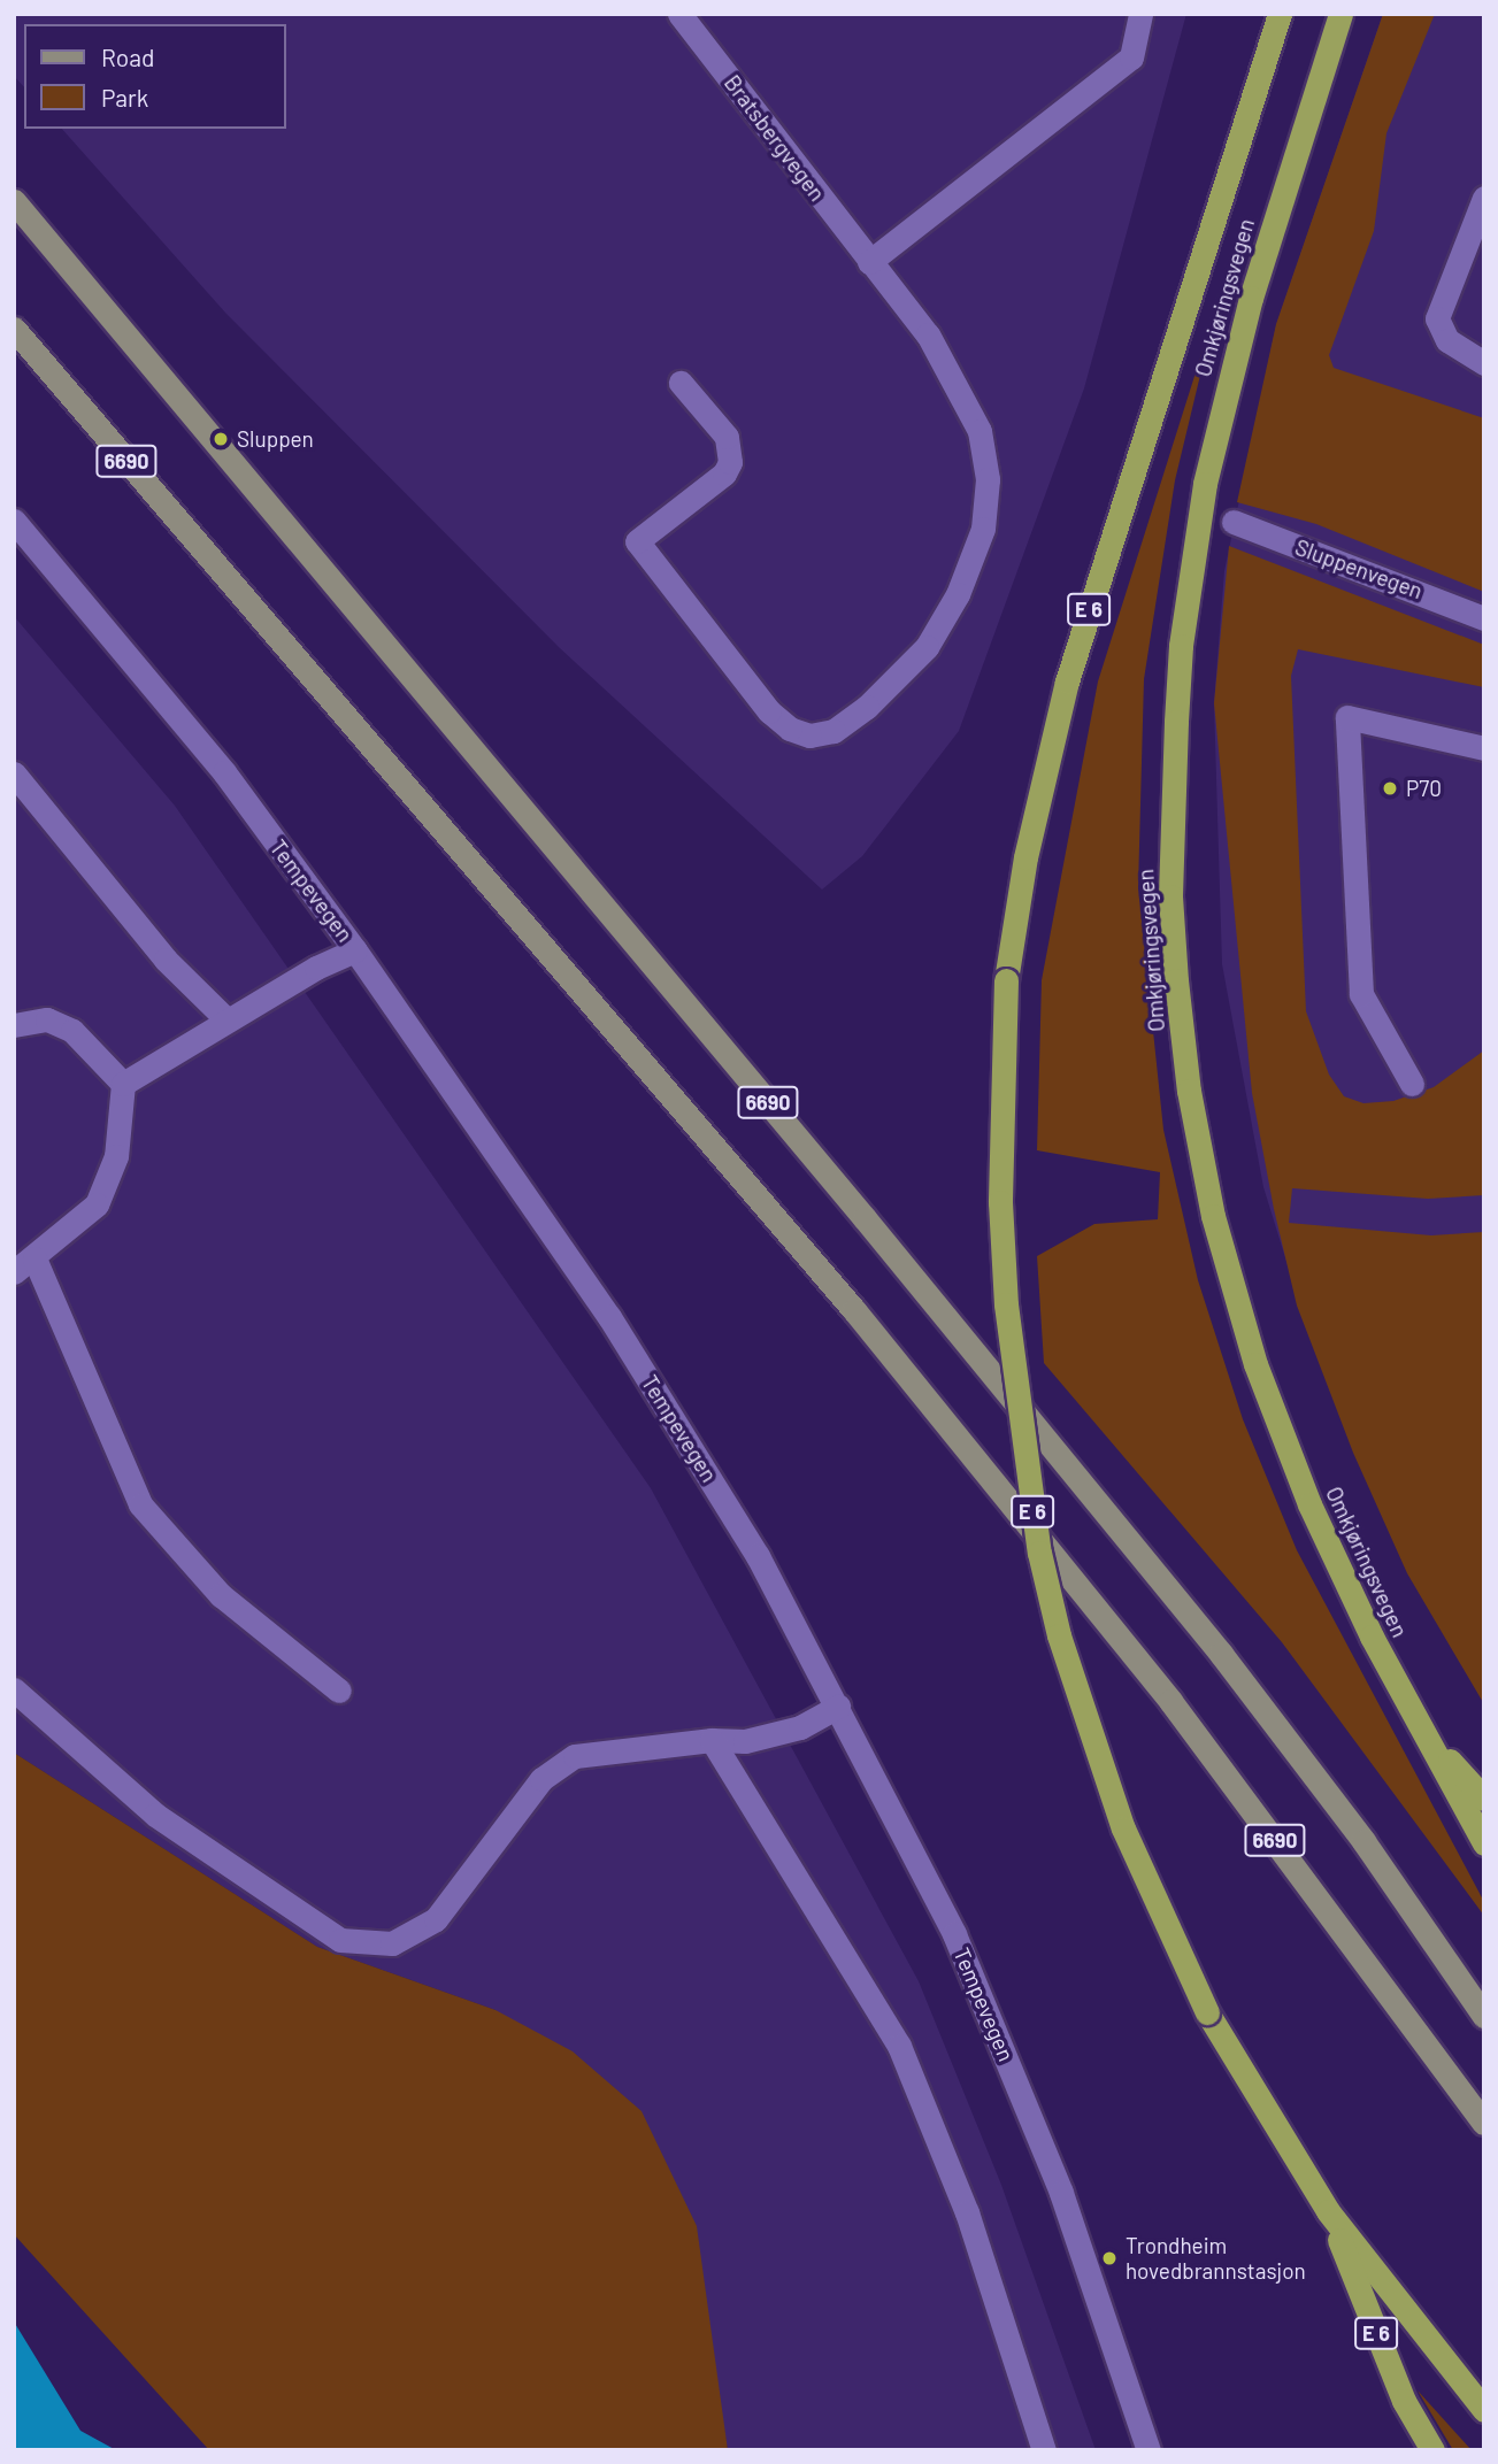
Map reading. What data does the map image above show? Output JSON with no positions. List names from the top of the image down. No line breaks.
{"streets":{"highway":["Omkjøringsvegen","E 6"],"main road":["6690"],"street":["Bratsbergvegen","Sluppenvegen","Tempevegen"]},"crossings":[["Omkjøringsvegen","E 6"]],"places":["Sluppen","P70","Trondheim hovedbrannstasjon"],"legend":["Road","Park"]}
